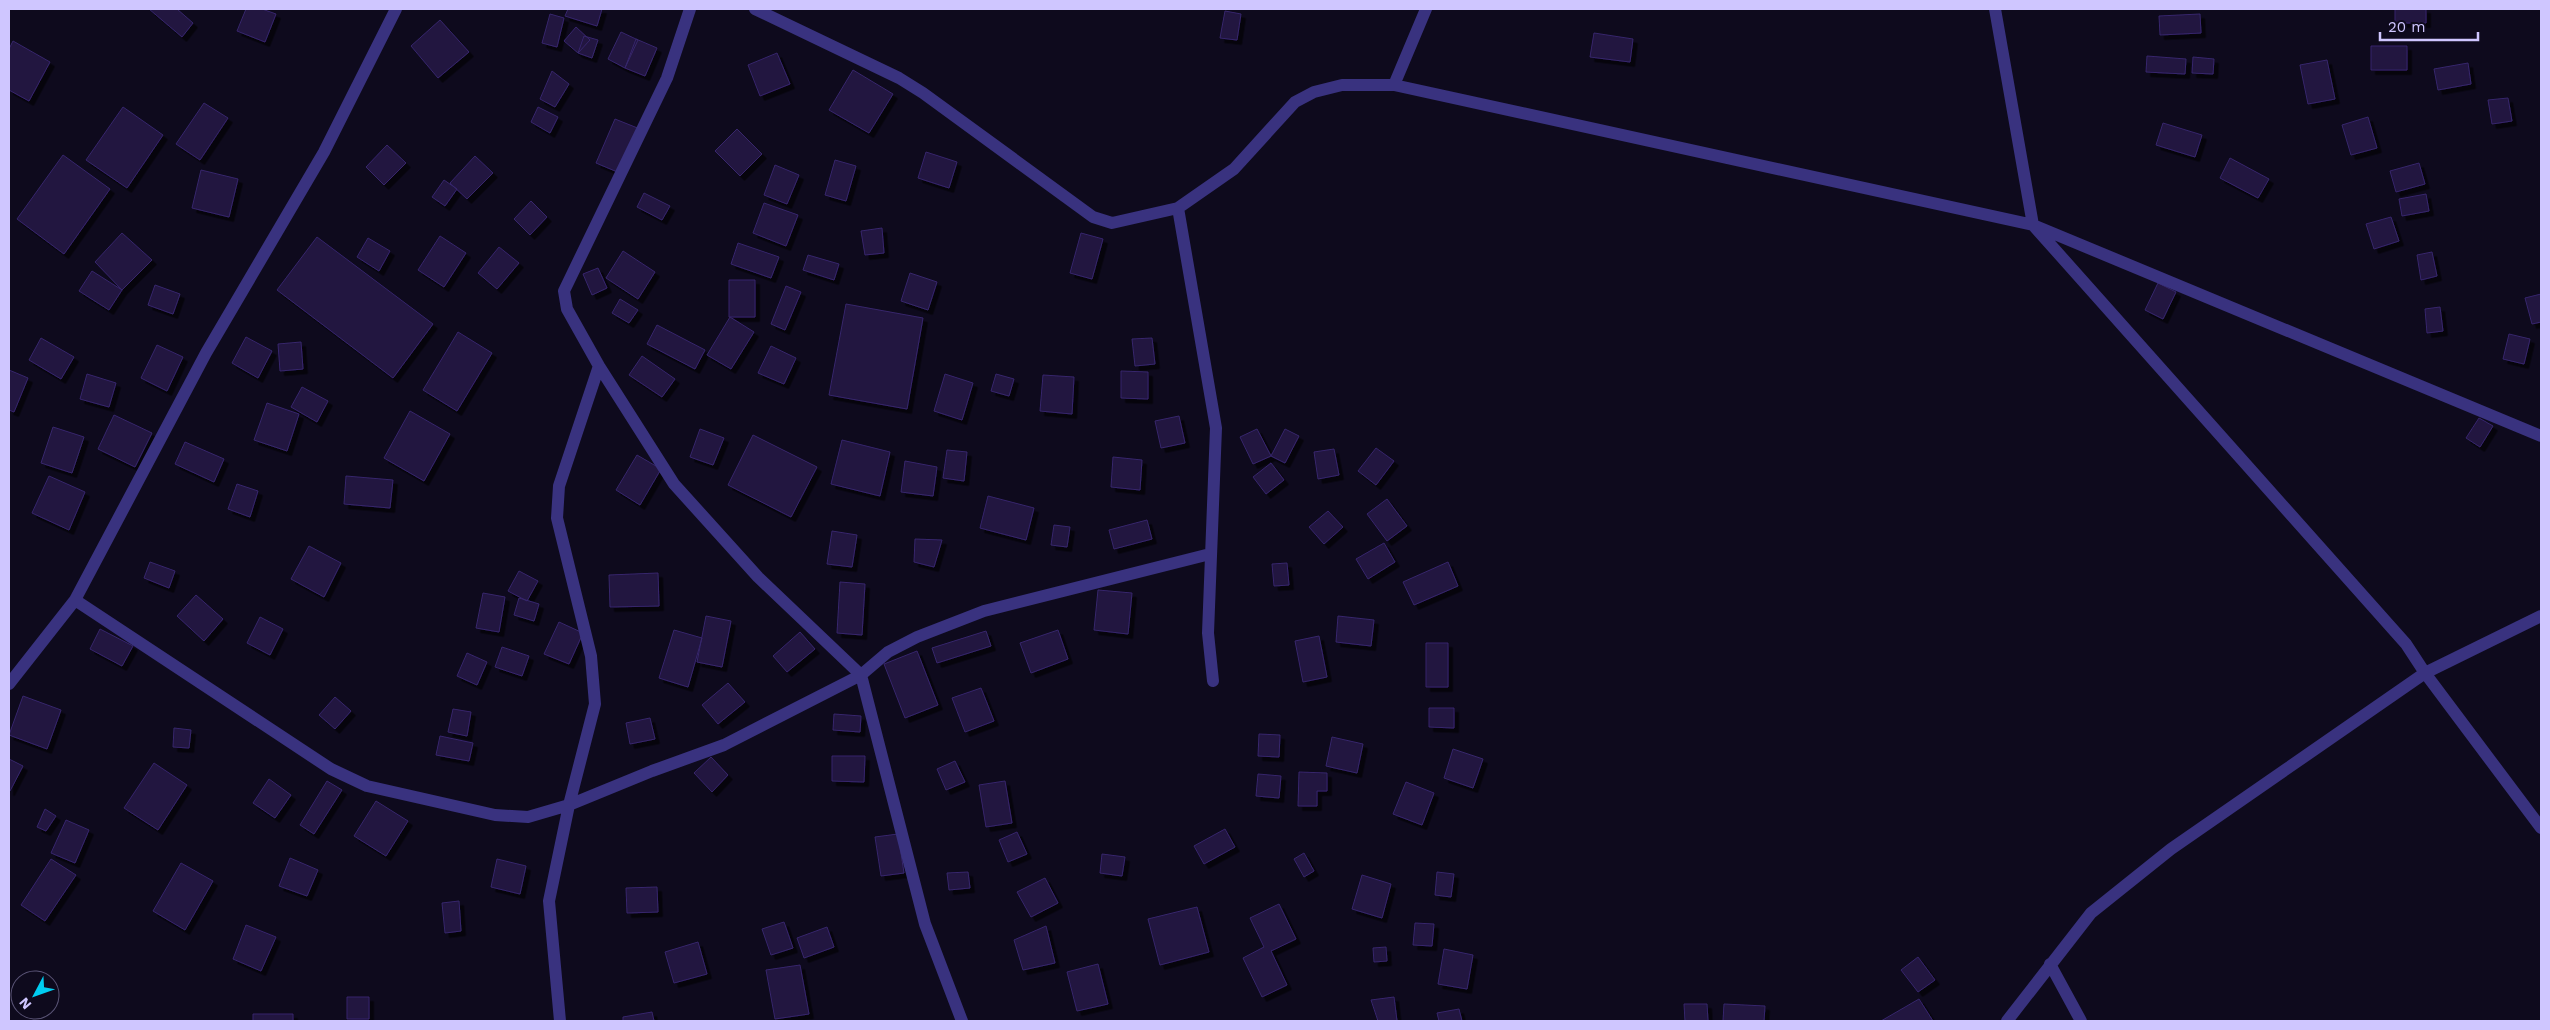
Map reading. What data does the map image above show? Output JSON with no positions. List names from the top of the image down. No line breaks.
{"scale_bar":"20 m","north":"bottom left"}
